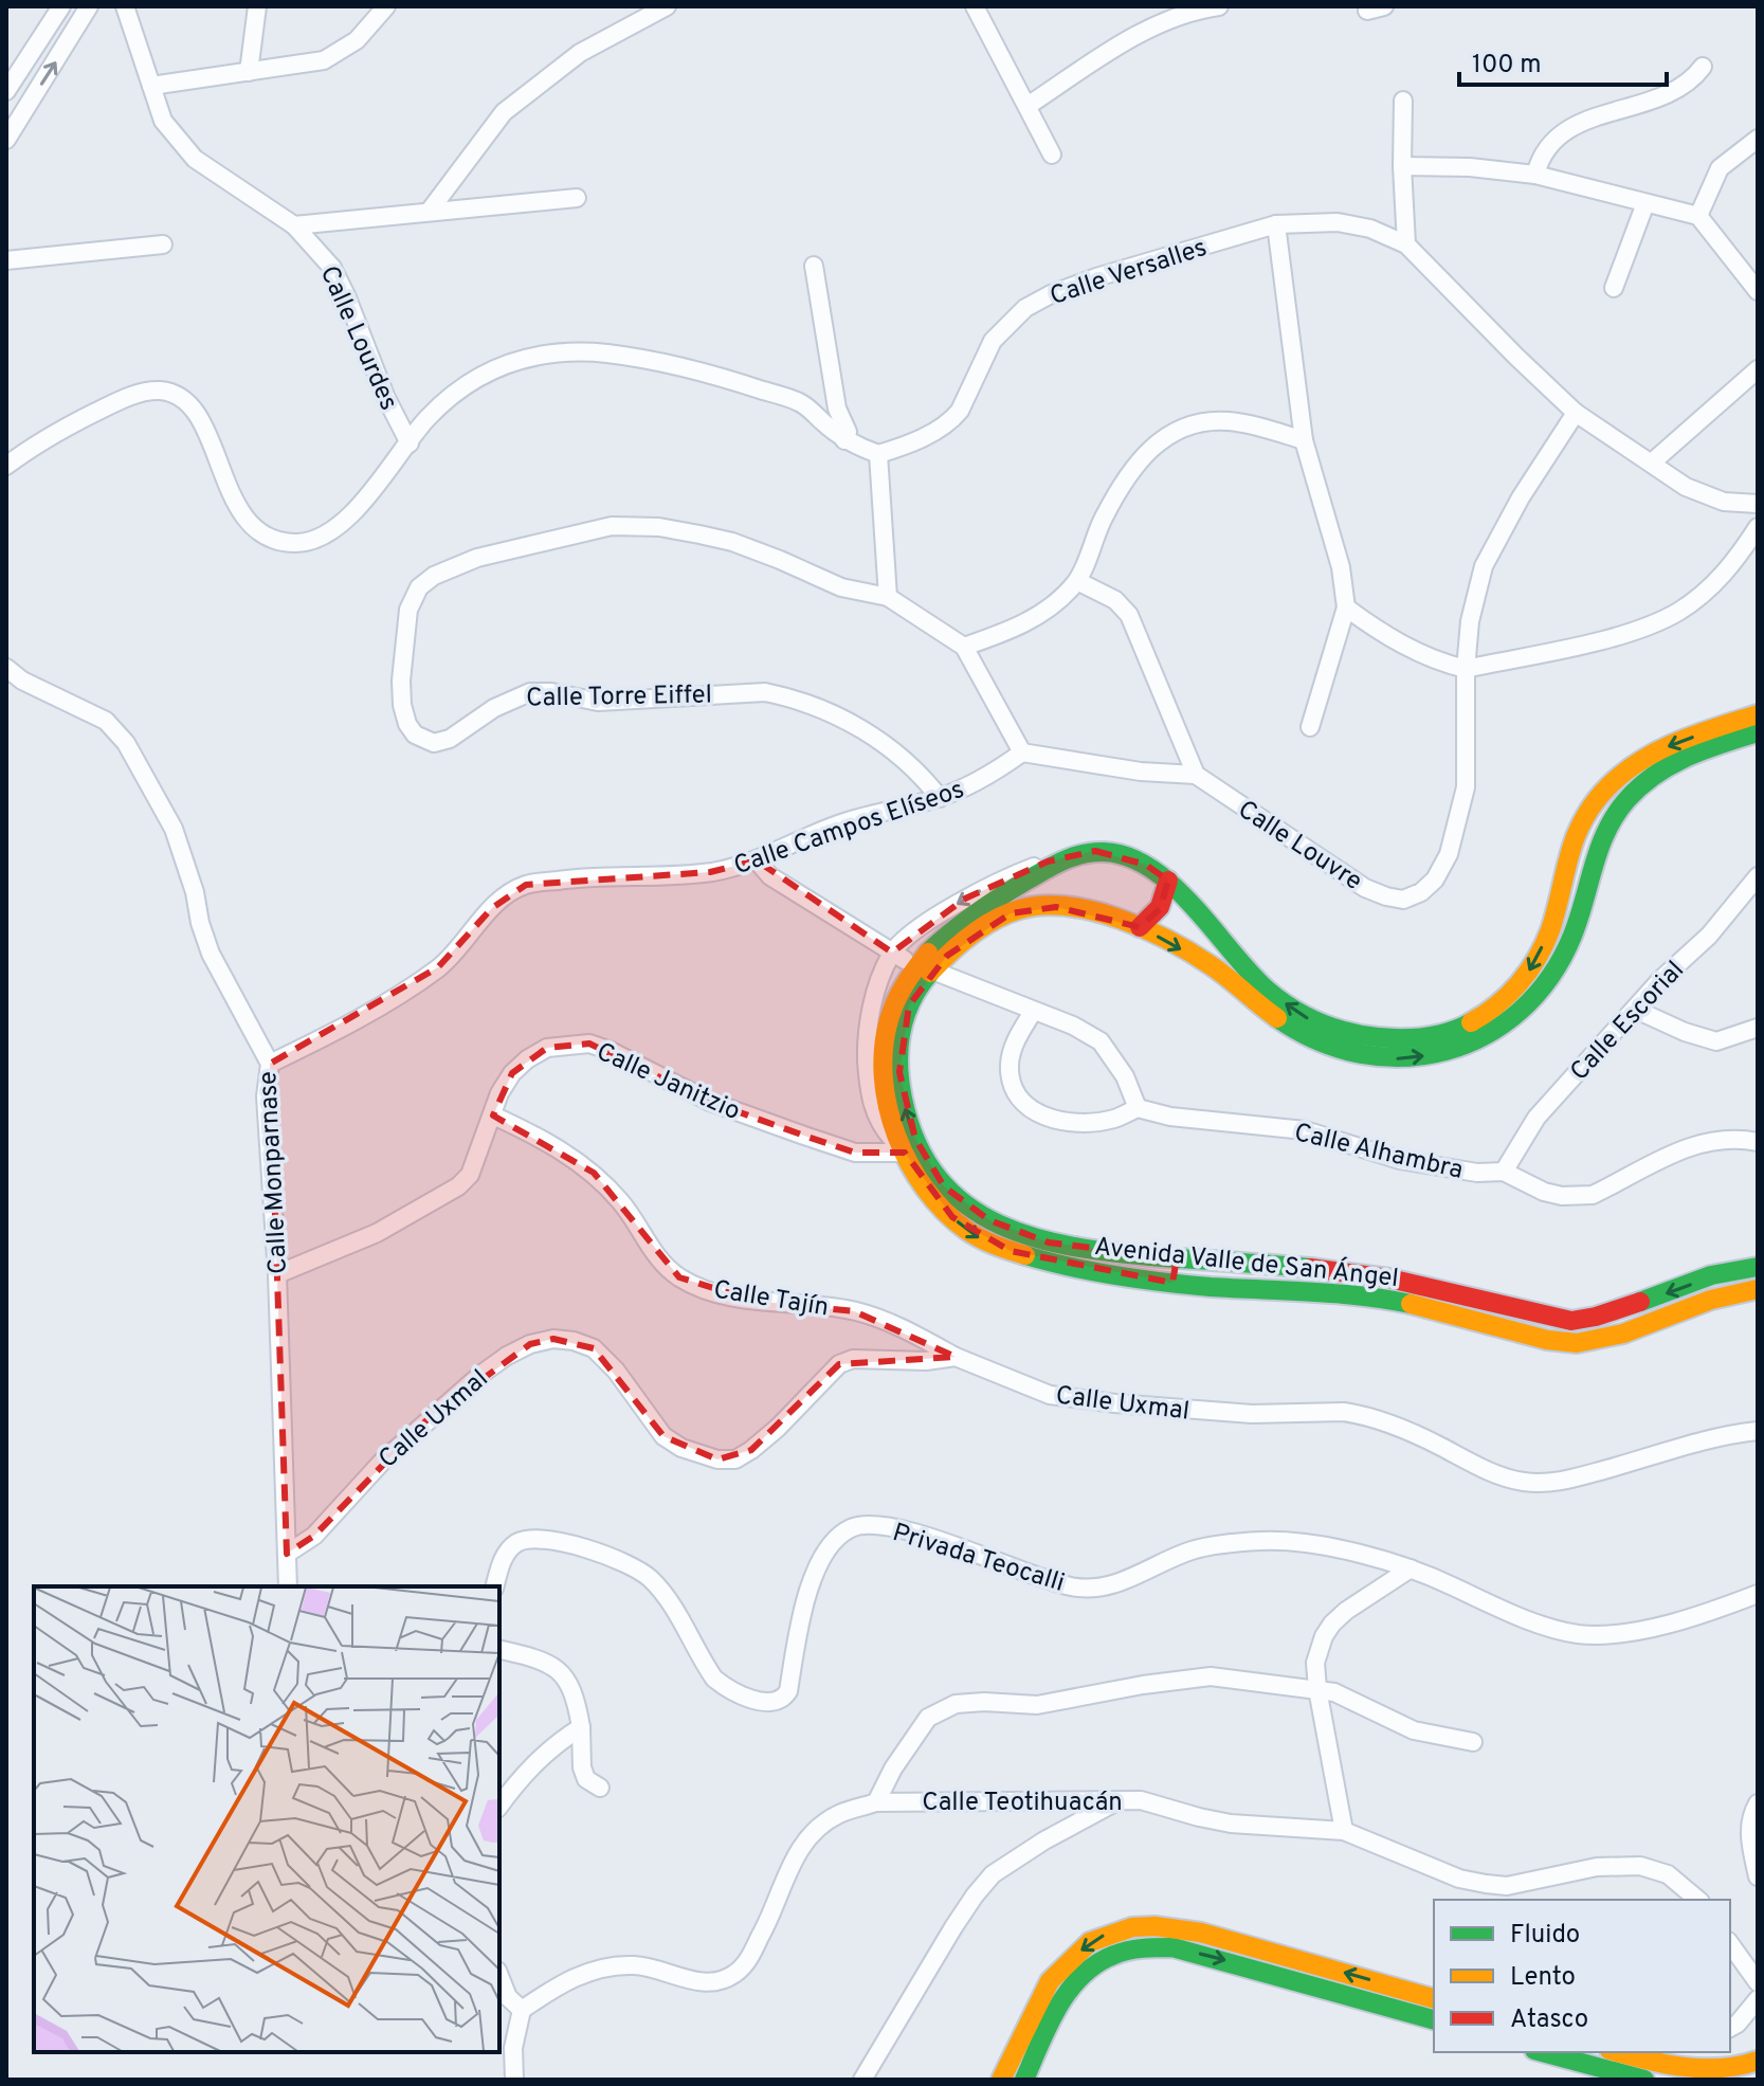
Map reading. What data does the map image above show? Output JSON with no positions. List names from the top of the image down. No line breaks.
{"streets":{"street":["Calle Versalles","Calle Lourdes","Calle Torre Eiffel","Calle Campos Elíseos","Calle Louvre","Calle Escorial","Calle Janitzio","Calle Alhambra","Calle Monparnase","Avenida Valle de San Ángel","Calle Tajín","Calle Uxmal","Privada Teocalli","Calle Teotihuacán"]},"crossings":[["Calle Versalles","Calle Louvre"],["Calle Torre Eiffel","Calle Campos Elíseos"],["Calle Campos Elíseos","Calle Monparnase"],["Calle Escorial","Calle Alhambra"],["Calle Janitzio","Calle Monparnase"],["Calle Janitzio","Avenida Valle de San Ángel"],["Calle Janitzio","Calle Tajín"],["Calle Monparnase","Calle Uxmal"],["Calle Tajín","Calle Uxmal"]],"legend":["Fluido","Lento","Atasco"],"scale_bar":"100 m"}
